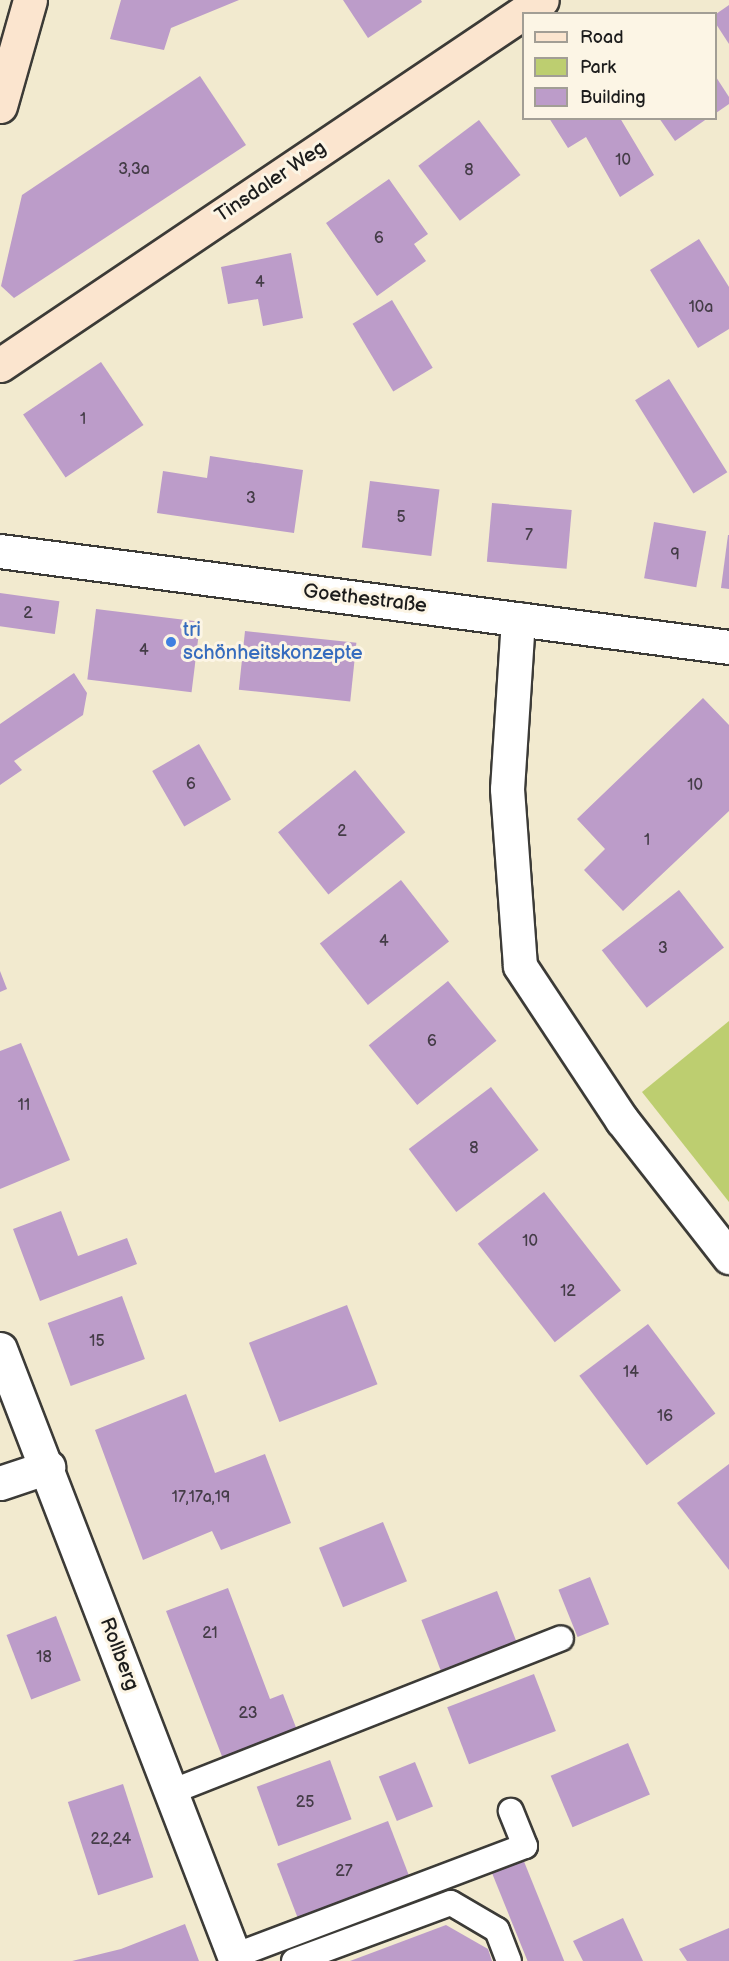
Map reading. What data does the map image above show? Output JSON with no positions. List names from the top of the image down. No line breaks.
{"streets":{"street":["Tinsdaler Weg","Goethestraße","Rollberg"]},"places":["tri schönheitskonzepte"],"house_numbers":["10","3,3a","8","6","4","10a","1","3","5","7","9","2","4","6","10","2","1","4","3","6","11","8","10","12","15","14","16","17,17a,19","21","18","23","25","22,24","27"],"legend":["Road","Park","Building"]}
